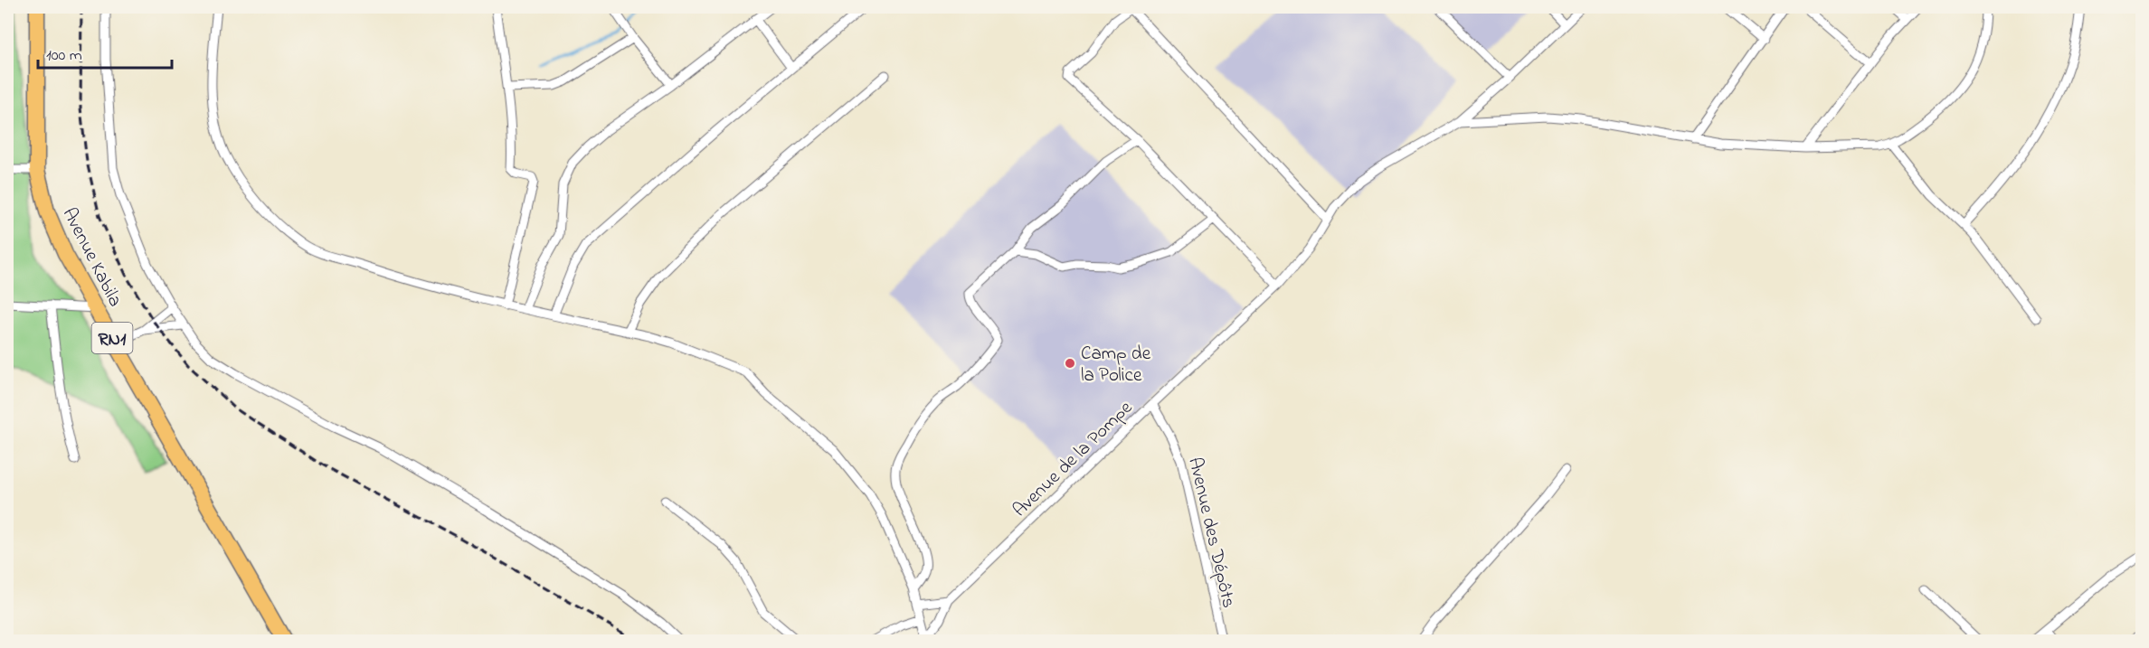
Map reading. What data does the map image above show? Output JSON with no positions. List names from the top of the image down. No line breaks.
{"streets":{"highway":["Avenue Kabila","RN1"],"street":["Avenue de la Pompe","Avenue des Dépôts"]},"crossings":[["Avenue de la Pompe","Avenue des Dépôts"]],"places":["Camp de la Police"],"scale_bar":"100 m"}
